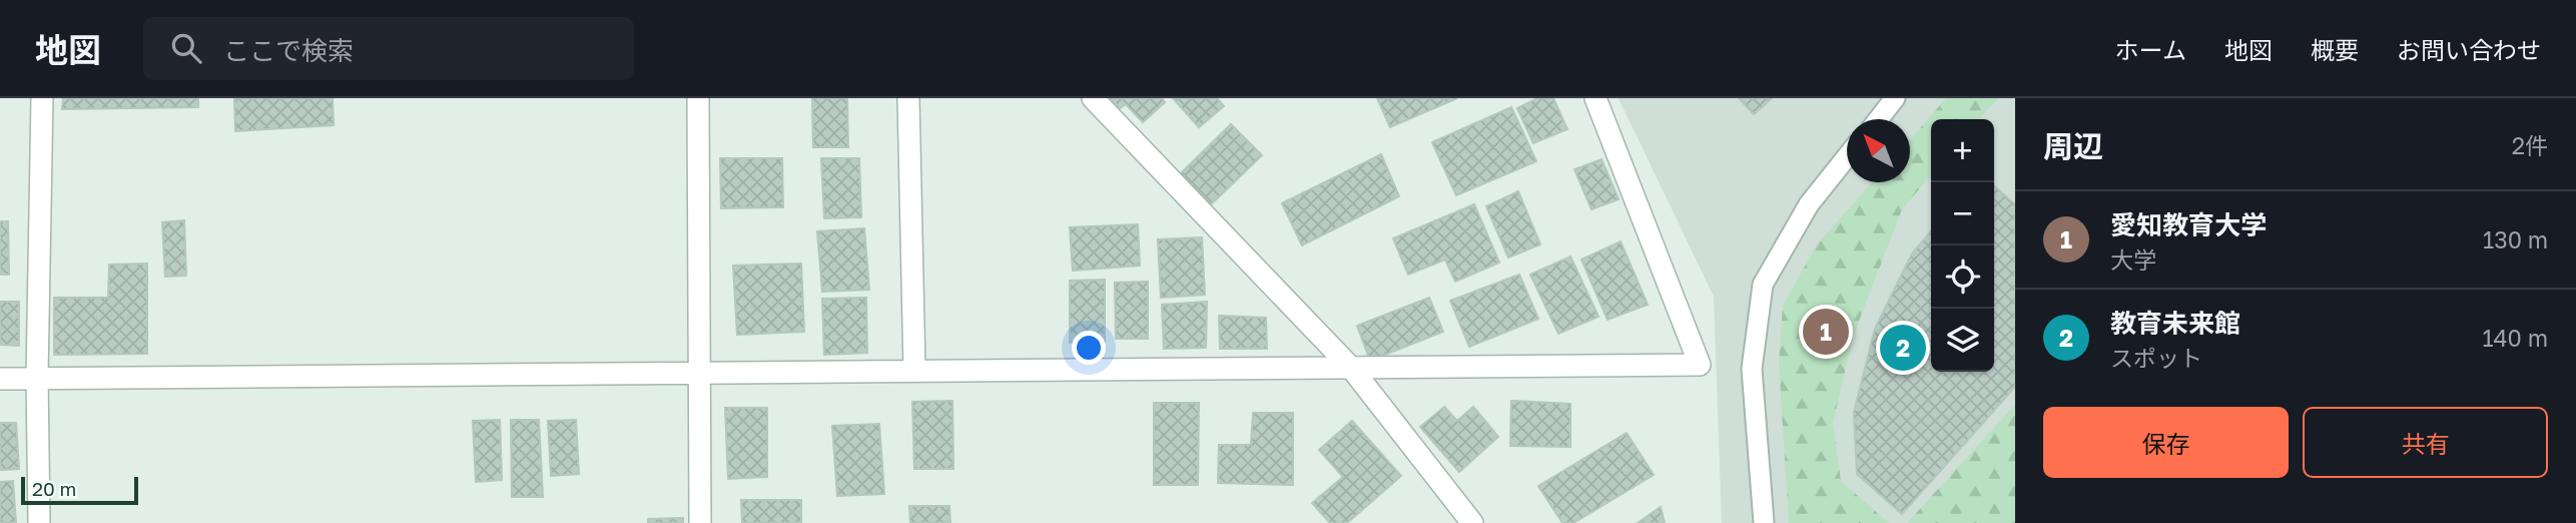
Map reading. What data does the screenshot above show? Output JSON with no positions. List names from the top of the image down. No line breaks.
{"scale_bar":"20 m","north":"top left","page":{"header":"地図","search":"ここで検索","nav":["ホーム","地図","概要","お問い合わせ"],"heading":["周辺","2件"],"map_buttons":["+","−"],"list":[{"mark":"1","name":"愛知教育大学","note":"大学","value":"130 m"},{"mark":"2","name":"教育未来館","note":"スポット","value":"140 m"}],"pins":["1","2"],"buttons":["保存","共有"],"scale":"20 m"}}
